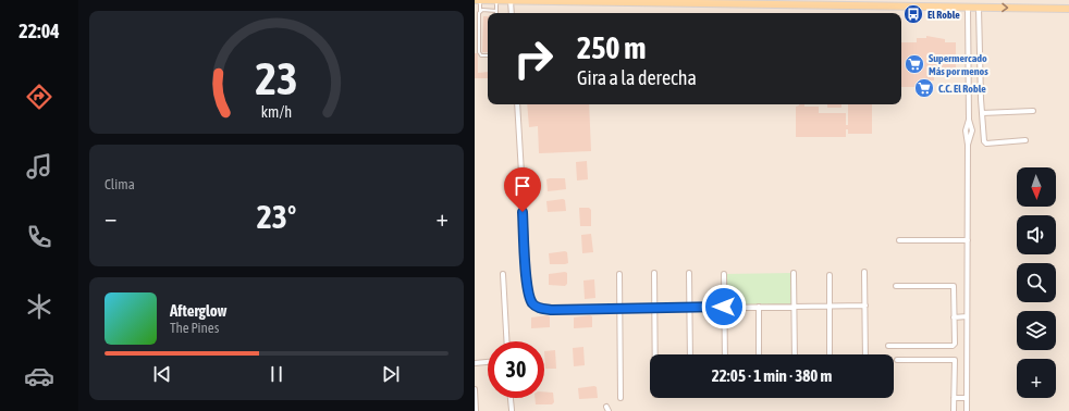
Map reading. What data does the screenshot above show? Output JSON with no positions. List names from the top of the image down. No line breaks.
{"places":{"bus stop":["El Roble"],"supermarket":["Supermercado Más por menos","C.C. El Roble"]},"north":"bottom","page":{"tabs":"22:04","turn":["250 m","Gira a la derecha"],"tile":"Clima","map_buttons":"+","heat":["−","23°","+"],"song":["Afterglow","The Pines"],"limit":"30","trip":"22:05 · 1 min · 380 m","gauge":["23","km/h"]}}
